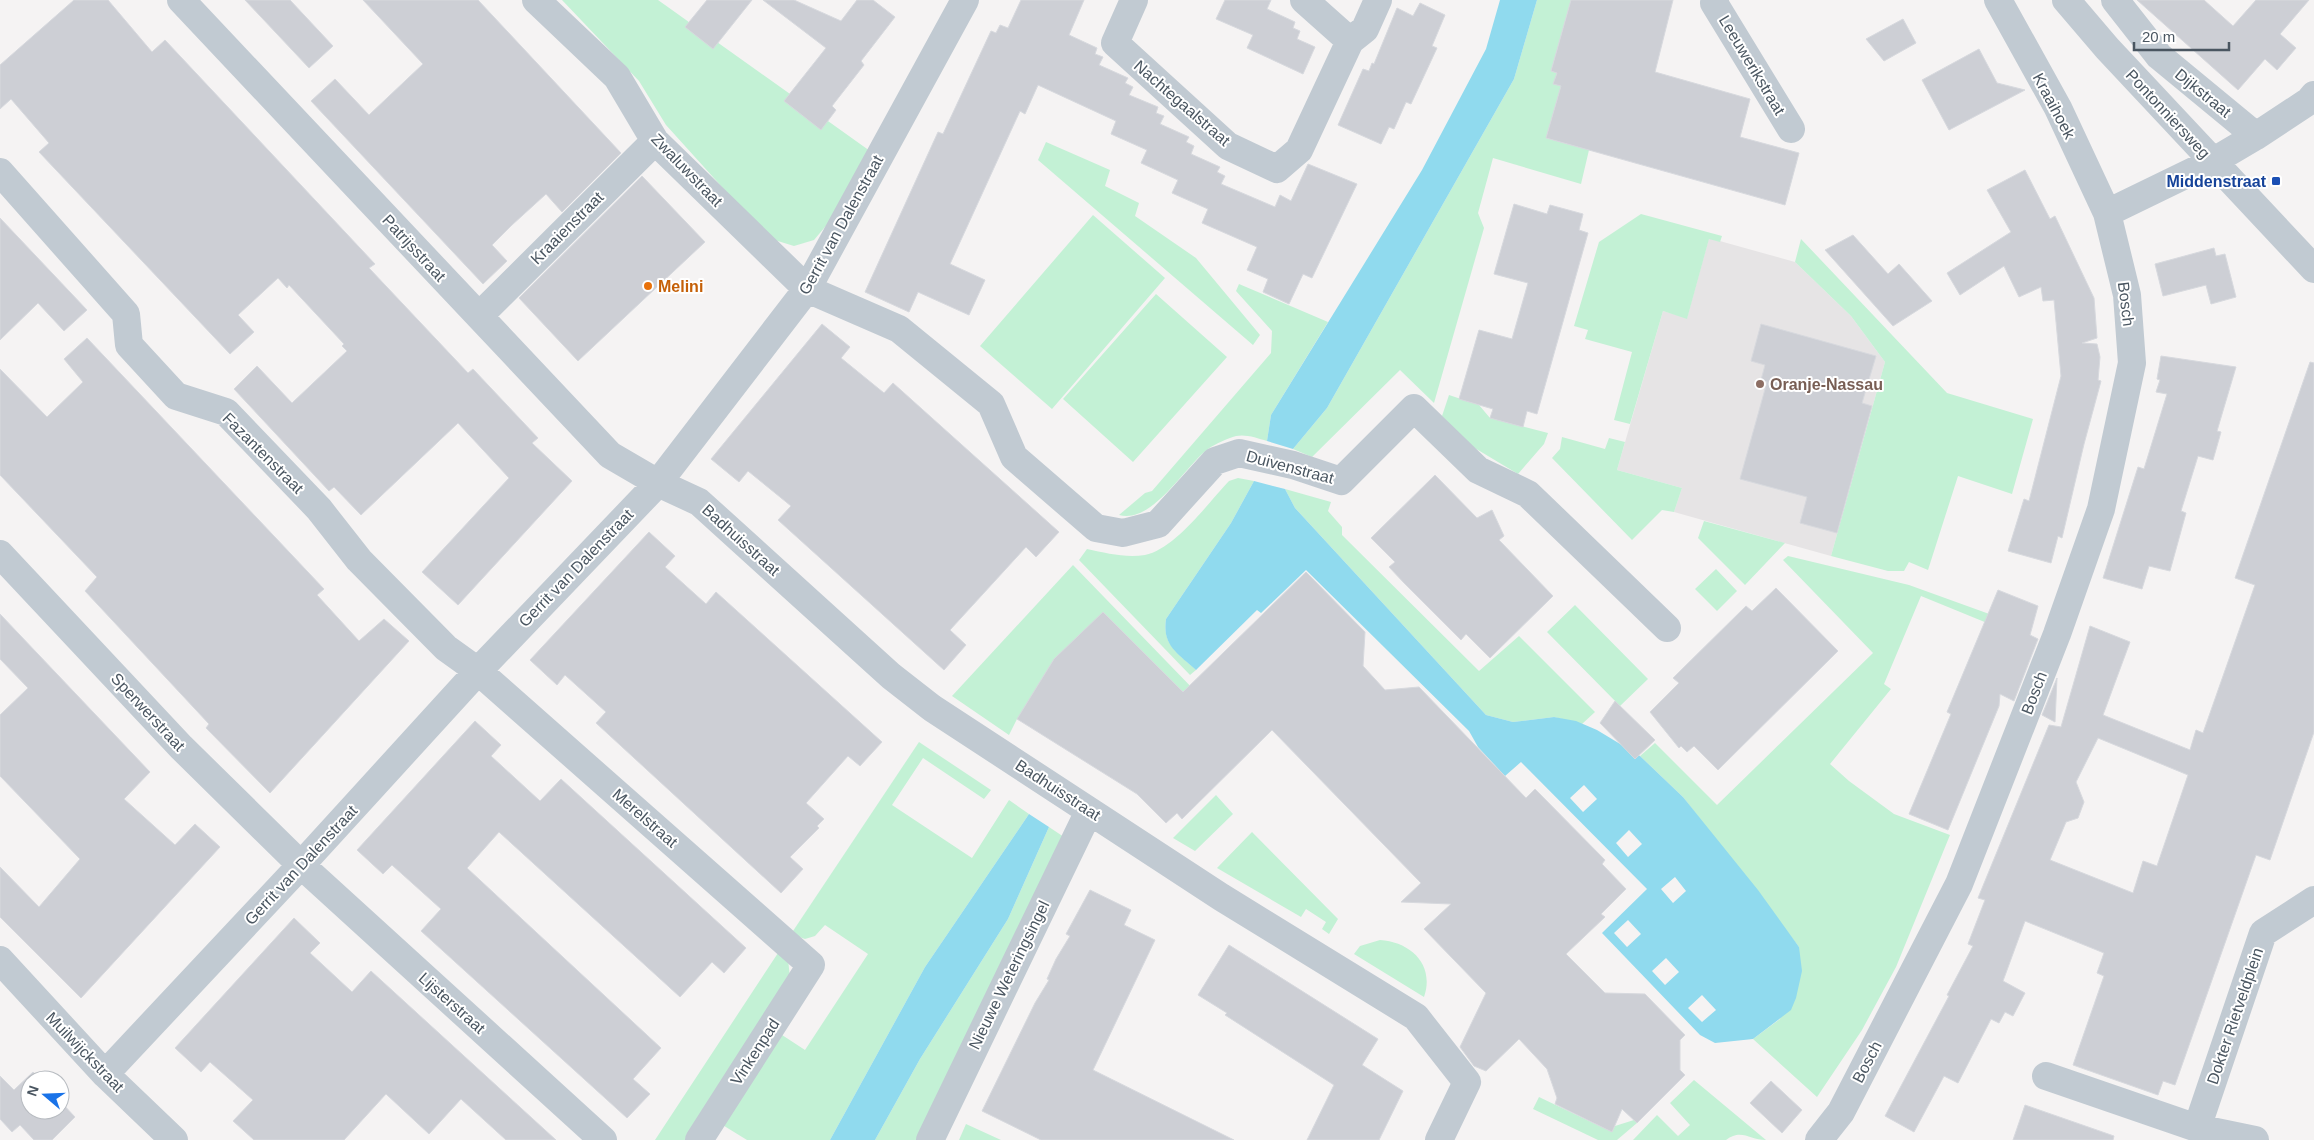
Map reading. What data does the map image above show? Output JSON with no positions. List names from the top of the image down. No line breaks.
{"streets":{"street":["Leeuwerikstraat","Dijkstraat","Nachtegaalstraat","Kraaihoek","Pontonniersweg","Zwaluwstraat","Gerrit van Dalenstraat","Kraaienstraat","Patrijsstraat","Bosch","Fazantenstraat","Duivenstraat","Badhuisstraat","Sperwerstraat","Merelstraat","Nieuwe Weteringsingel","Lijsterstraat","Dokter Rietveldplein","Muilwijckstraat","Vinkenpad"]},"crossings":[["Kraaihoek","Bosch"],["Zwaluwstraat","Gerrit van Dalenstraat"],["Zwaluwstraat","Kraaienstraat"],["Zwaluwstraat","Duivenstraat"],["Gerrit van Dalenstraat","Patrijsstraat"],["Gerrit van Dalenstraat","Fazantenstraat"],["Gerrit van Dalenstraat","Duivenstraat"],["Gerrit van Dalenstraat","Badhuisstraat"],["Gerrit van Dalenstraat","Sperwerstraat"],["Gerrit van Dalenstraat","Merelstraat"],["Gerrit van Dalenstraat","Lijsterstraat"],["Gerrit van Dalenstraat","Muilwijckstraat"],["Kraaienstraat","Patrijsstraat"],["Patrijsstraat","Badhuisstraat"],["Fazantenstraat","Merelstraat"],["Badhuisstraat","Nieuwe Weteringsingel"],["Sperwerstraat","Lijsterstraat"],["Merelstraat","Vinkenpad"]],"places":{"transit":["Middenstraat"],"other":["Melini","Oranje-Nassau"]},"scale_bar":"20 m","north":"left"}
